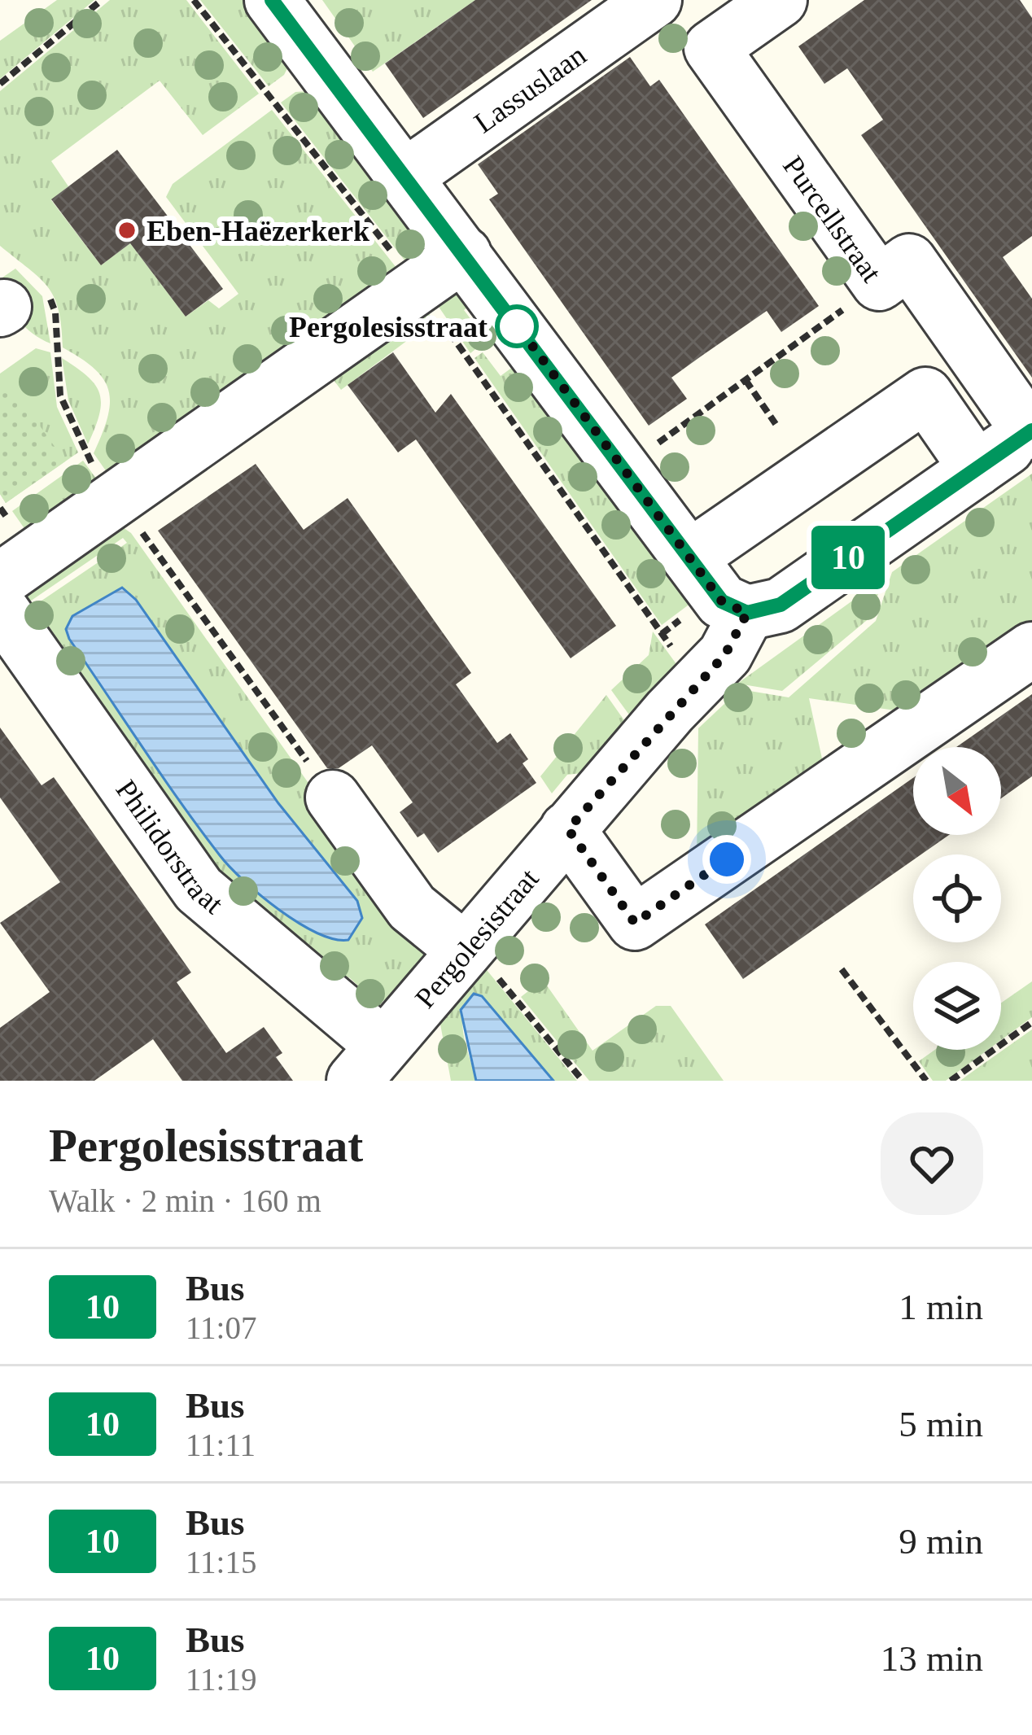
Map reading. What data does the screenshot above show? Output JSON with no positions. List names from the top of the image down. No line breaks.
{"streets":{"street":["Lassuslaan","Purcellstraat","Philidorstraat","Pergolesistraat"]},"crossings":[["Philidorstraat","Pergolesistraat"]],"places":["Eben-Haëzerkerk","Pergolesisstraat"],"lines":["bus line 10"],"north":"bottom right","page":{"on_map":"10","heading":["Pergolesisstraat","Walk · 2 min · 160 m"],"list":[{"mark":"10","name":"Bus","note":"11:07","value":"1 min"},{"mark":"10","name":"Bus","note":"11:11","value":"5 min"},{"mark":"10","name":"Bus","note":"11:15","value":"9 min"},{"mark":"10","name":"Bus","note":"11:19","value":"13 min"}]}}
